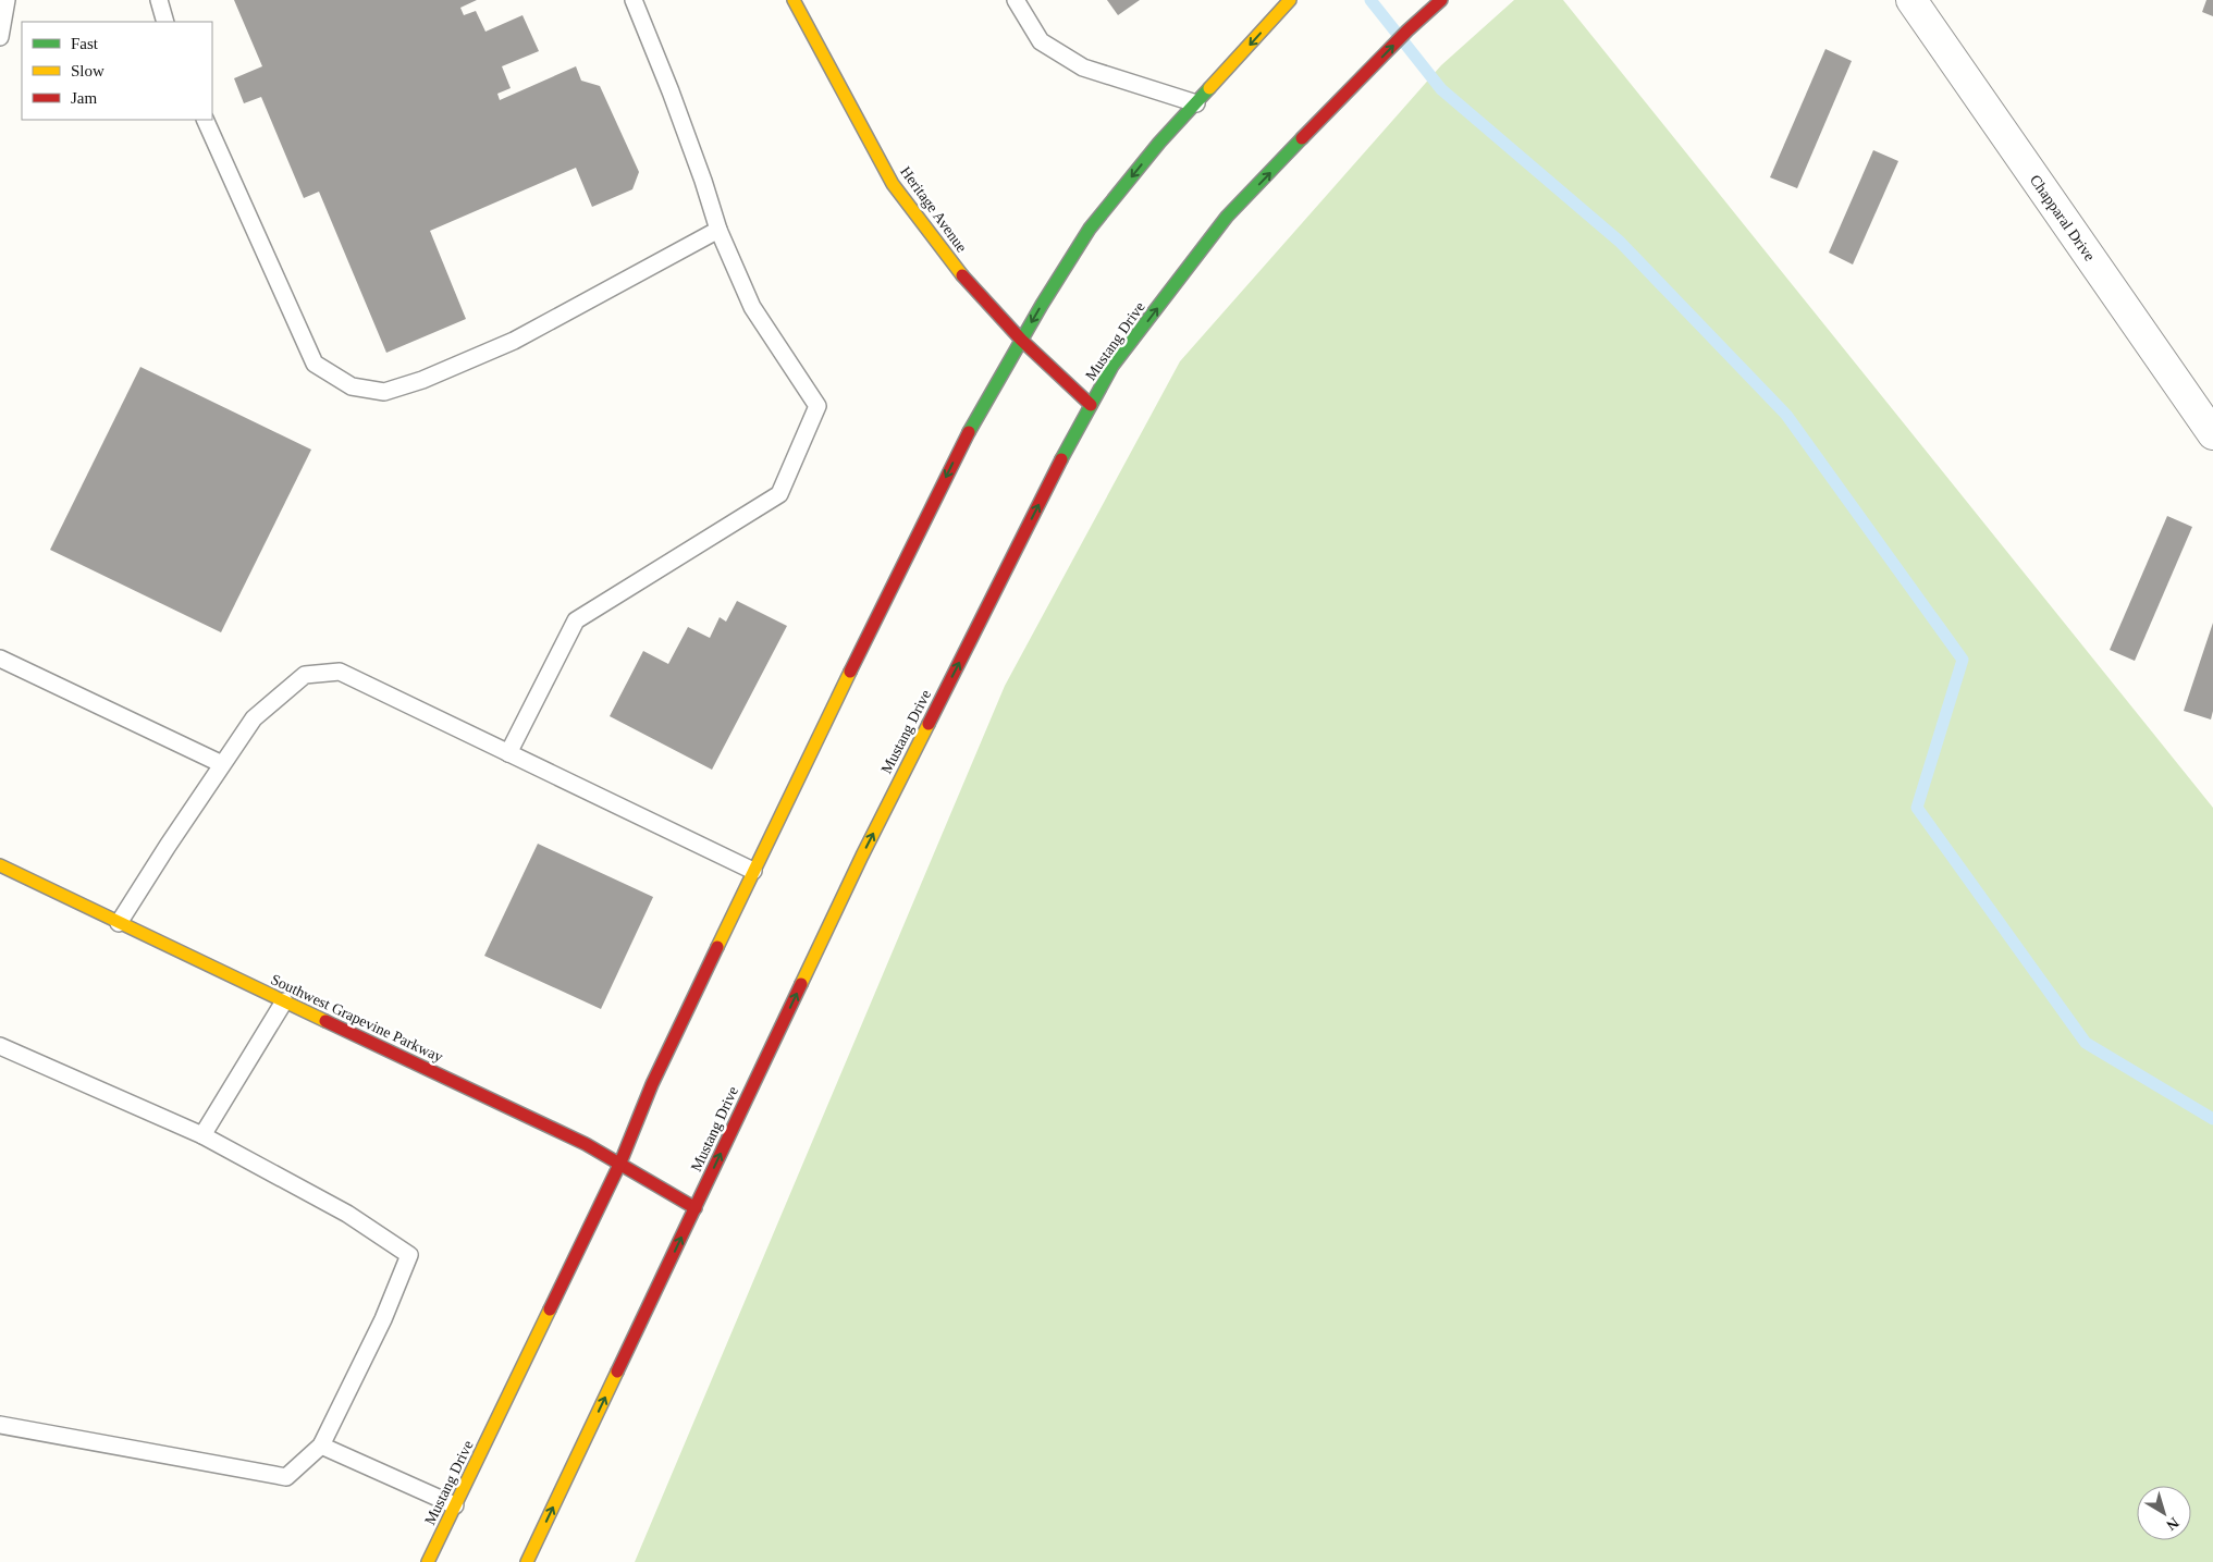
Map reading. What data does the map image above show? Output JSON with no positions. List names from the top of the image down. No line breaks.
{"streets":{"main road":["Heritage Avenue","Mustang Drive","Southwest Grapevine Parkway"],"street":["Chapparal Drive"]},"crossings":[["Heritage Avenue","Mustang Drive"],["Mustang Drive","Southwest Grapevine Parkway"]],"legend":["Fast","Slow","Jam"],"north":"bottom right"}
